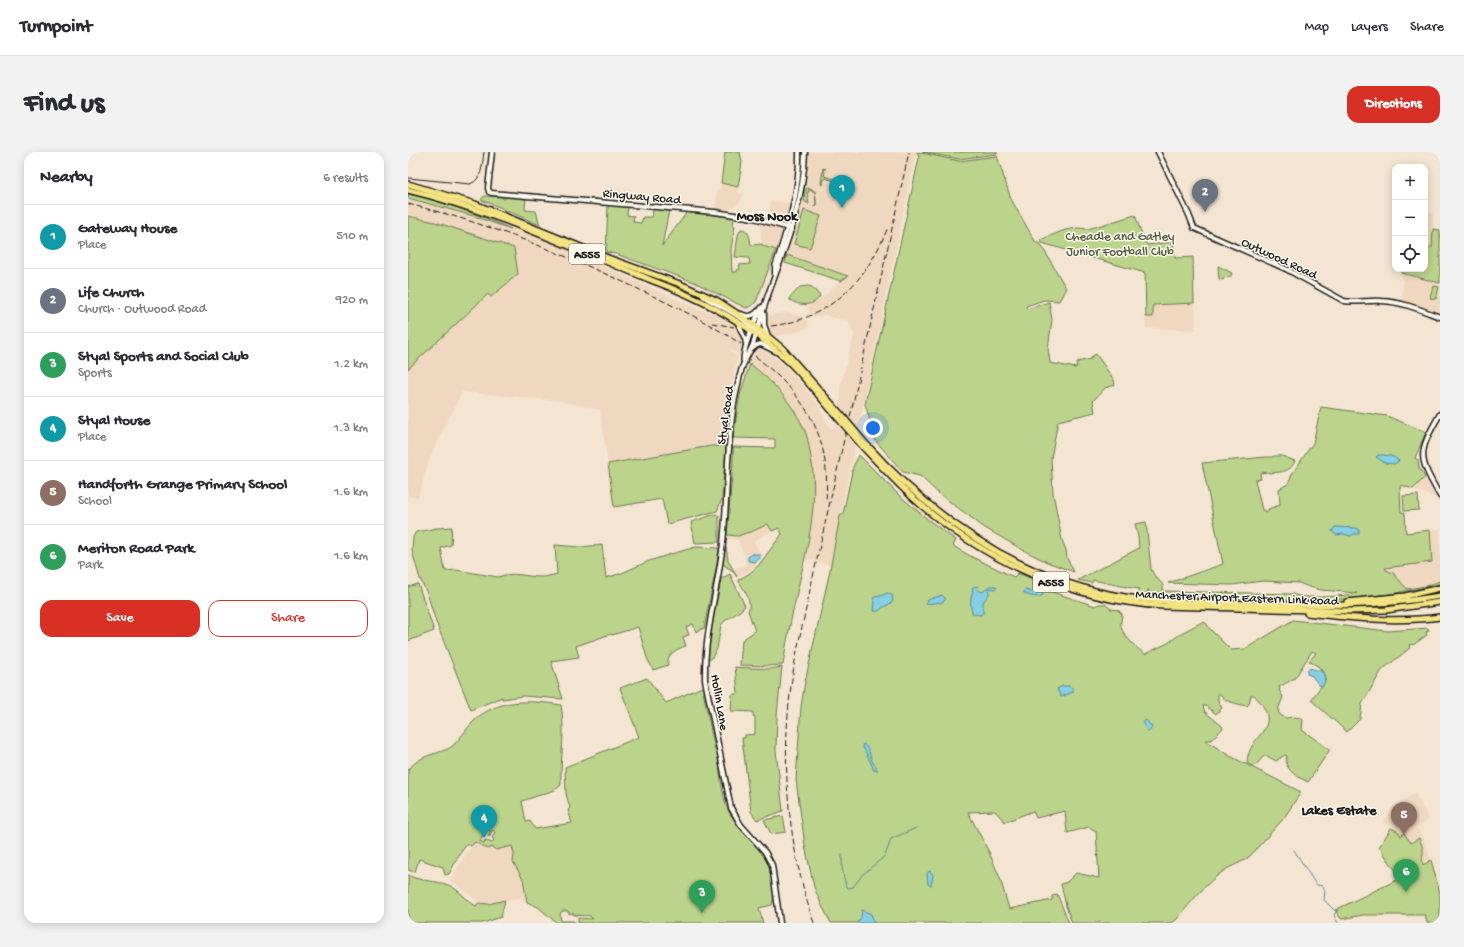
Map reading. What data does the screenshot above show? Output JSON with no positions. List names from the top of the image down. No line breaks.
{"streets":{"highway":["A555","Manchester Airport Eastern Link Road"],"main road":["Ringway Road","Outwood Road","Styal Road","Hollin Lane"]},"crossings":[["Ringway Road","Styal Road"],["A555","Styal Road"],["A555","Manchester Airport Eastern Link Road"],["Styal Road","Hollin Lane"]],"districts":["Moss Nook","Lakes Estate"],"parks":["Cheadle and Gatley Junior Football Club"],"page":{"header":"Turnpoint","nav":["Map","Layers","Share"],"buttons":["Directions",["Save","Share"]],"title":"Find us","heading":["Nearby","6 results"],"map_buttons":["+","−"],"pins":["1","2","5","4","6","3"],"list":[{"mark":"1","name":"Gateway House","note":"Place","value":"510 m"},{"mark":"2","name":"Life Church","note":"Church · Outwood Road","value":"920 m"},{"mark":"3","name":"Styal Sports and Social Club","note":"Sports","value":"1.2 km"},{"mark":"4","name":"Styal House","note":"Place","value":"1.3 km"},{"mark":"5","name":"Handforth Grange Primary School","note":"School","value":"1.6 km"},{"mark":"6","name":"Meriton Road Park","note":"Park","value":"1.6 km"}]}}
